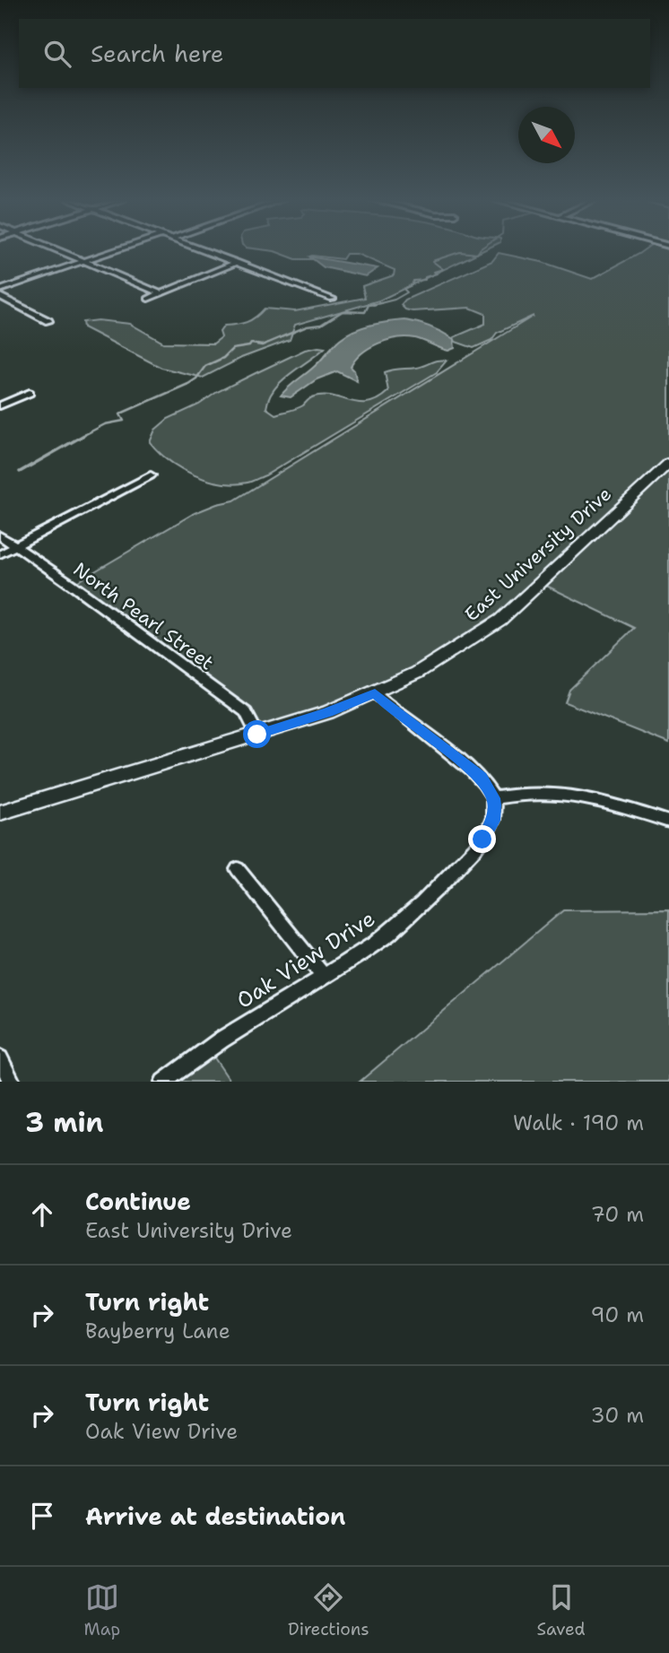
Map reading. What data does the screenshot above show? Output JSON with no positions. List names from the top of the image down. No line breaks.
{"streets":{"main road":["East University Drive"],"street":["North Pearl Street","Oak View Drive"]},"crossings":[["East University Drive","North Pearl Street"]],"north":"bottom right","page":{"search":"Search here","heading":["3 min","Walk · 190 m"],"list":[["Continue","East University Drive","70 m"],["Turn right","Bayberry Lane","90 m"],["Turn right","Oak View Drive","30 m"],"Arrive at destination"],"nav":["Map","Directions","Saved"]}}
